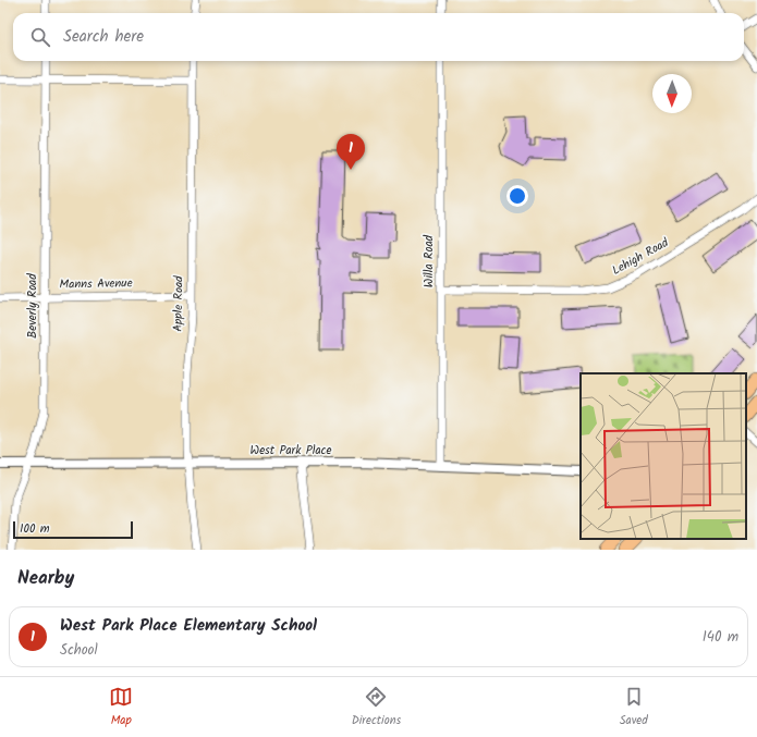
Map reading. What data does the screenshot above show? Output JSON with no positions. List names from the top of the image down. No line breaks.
{"streets":{"street":["Lehigh Road","Willa Road","Manns Avenue","Apple Road","Beverly Road","West Park Place"]},"crossings":[["Lehigh Road","Willa Road"],["Willa Road","West Park Place"],["Manns Avenue","Apple Road"],["Manns Avenue","Beverly Road"],["Apple Road","West Park Place"],["Beverly Road","West Park Place"]],"scale_bar":"100 m","north":"bottom","page":{"search":"Search here","pins":"1","scale":"100 m","heading":"Nearby","list":[{"mark":"1","name":"West Park Place Elementary School","note":"School","value":"140 m"}],"nav":["Map","Directions","Saved"]}}
